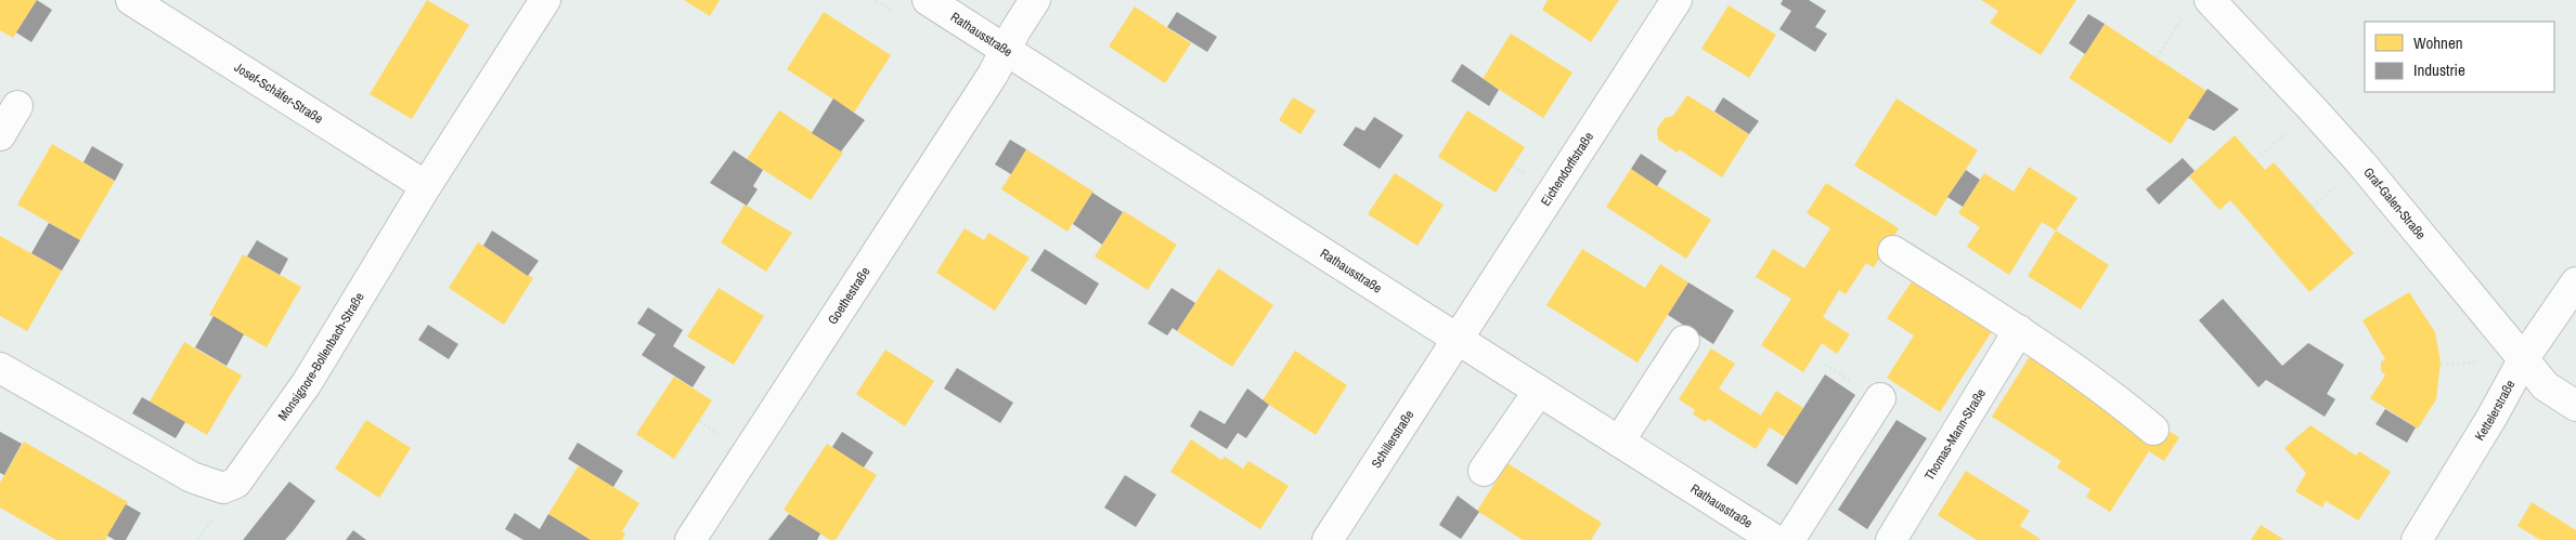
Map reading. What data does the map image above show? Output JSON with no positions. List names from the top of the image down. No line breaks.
{"streets":{"street":["Rathausstraße","Josef-Schäfer-Straße","Eichendorffstraße","Graf-Galen-Straße","Goethestraße","Monsignore-Bollenbach-Straße","Kettelerstraße","Thomas-Mann-Straße","Schillerstraße"]},"crossings":[["Rathausstraße","Eichendorffstraße"],["Rathausstraße","Goethestraße"],["Rathausstraße","Schillerstraße"],["Josef-Schäfer-Straße","Monsignore-Bollenbach-Straße"],["Eichendorffstraße","Schillerstraße"],["Graf-Galen-Straße","Kettelerstraße"]],"legend":["Wohnen","Industrie"]}
